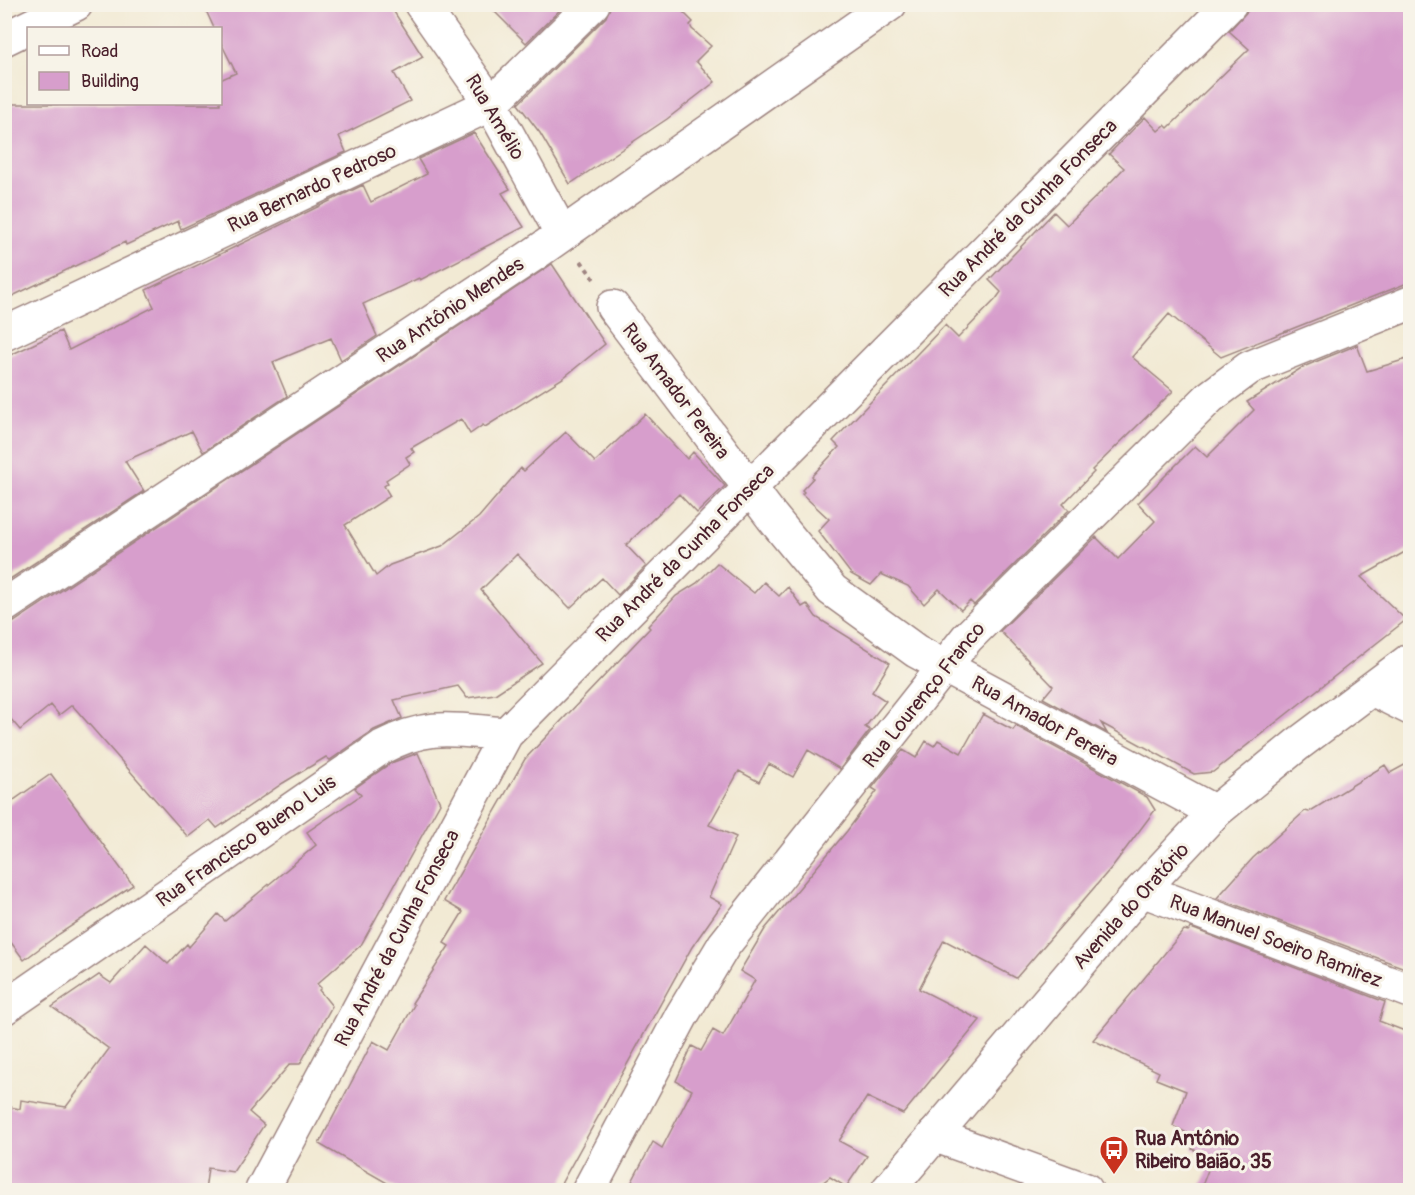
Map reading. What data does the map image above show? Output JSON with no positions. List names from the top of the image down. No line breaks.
{"streets":{"street":["Rua Amélio","Rua Bernardo Pedroso","Rua André da Cunha Fonseca","Rua Antônio Mendes","Rua Amador Pereira","Rua Lourenço Franco","Rua Francisco Bueno Luis","Avenida do Oratório","Rua Manuel Soeiro Ramirez"]},"crossings":[["Rua Amélio","Rua Bernardo Pedroso"],["Rua Amélio","Rua Antônio Mendes"],["Rua Amélio","Rua Amador Pereira"],["Rua André da Cunha Fonseca","Rua Amador Pereira"],["Rua André da Cunha Fonseca","Rua Francisco Bueno Luis"],["Rua Antônio Mendes","Rua Amador Pereira"],["Rua Amador Pereira","Rua Lourenço Franco"],["Rua Amador Pereira","Avenida do Oratório"],["Avenida do Oratório","Rua Manuel Soeiro Ramirez"]],"places":{"bus stop":["Rua Antônio Ribeiro Baião, 35"]},"legend":["Road","Building"]}
